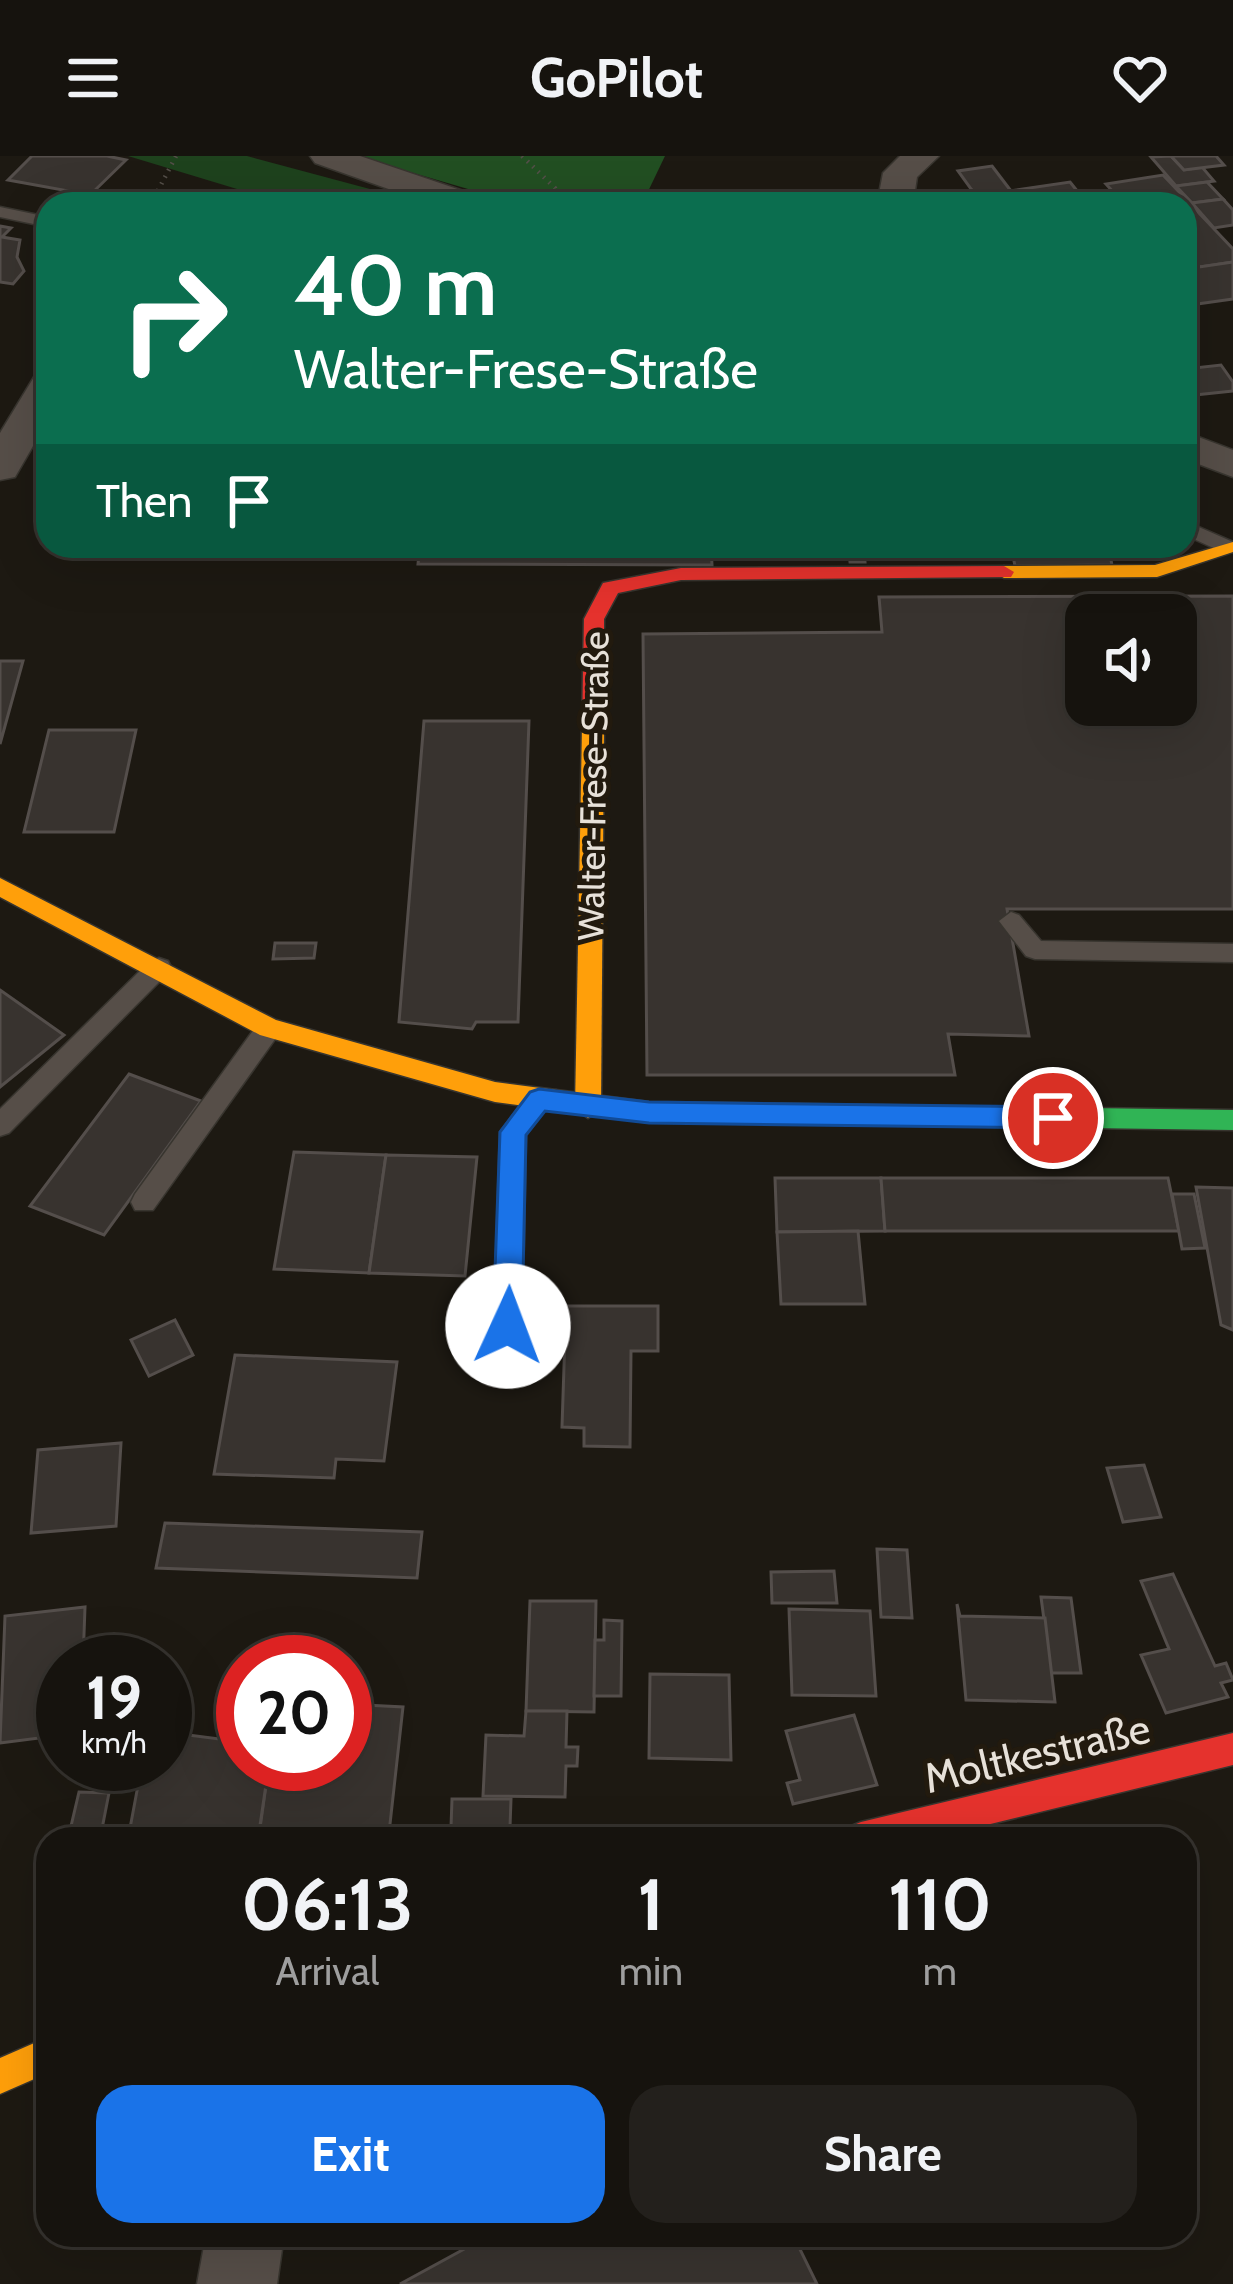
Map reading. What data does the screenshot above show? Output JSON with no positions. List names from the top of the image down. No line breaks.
{"streets":{"street":["Walter-Frese-Straße","Moltkestraße"]},"page":{"header":"GoPilot","turn":["40 m","Walter-Frese-Straße"],"then":"Then","speed":"19 km/h","limit":"20","eta":["06:13","Arrival","1","min","110","m"],"buttons":["Exit","Share"]}}
